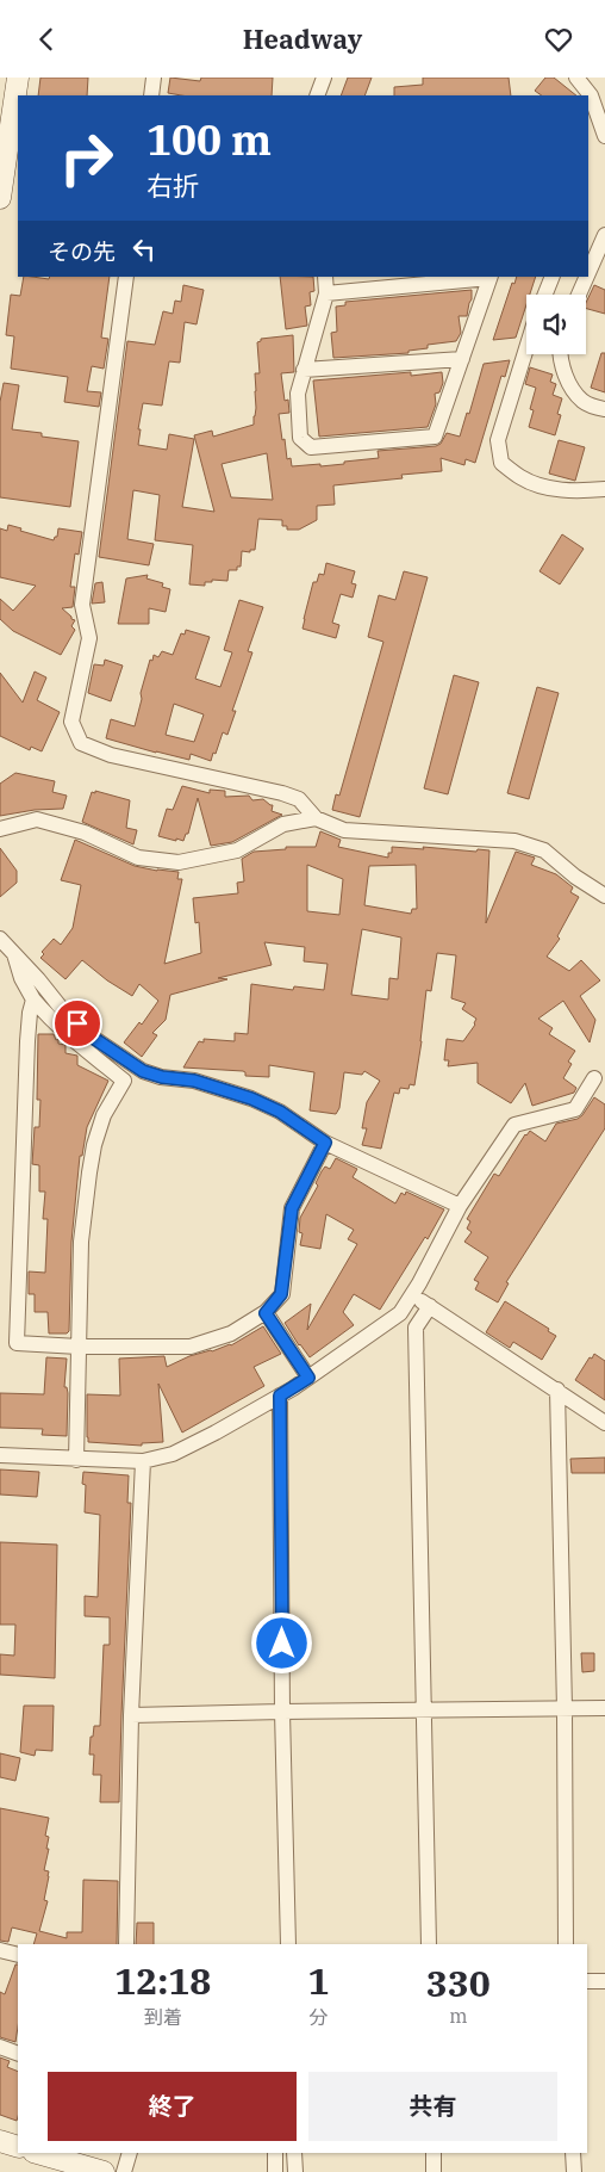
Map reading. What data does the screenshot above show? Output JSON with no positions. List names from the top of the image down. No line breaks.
{"page":{"header":"Headway","turn":["100 m","右折"],"then":"その先","eta":["12:18","到着","1","分","330","m"],"buttons":["終了","共有"]}}
